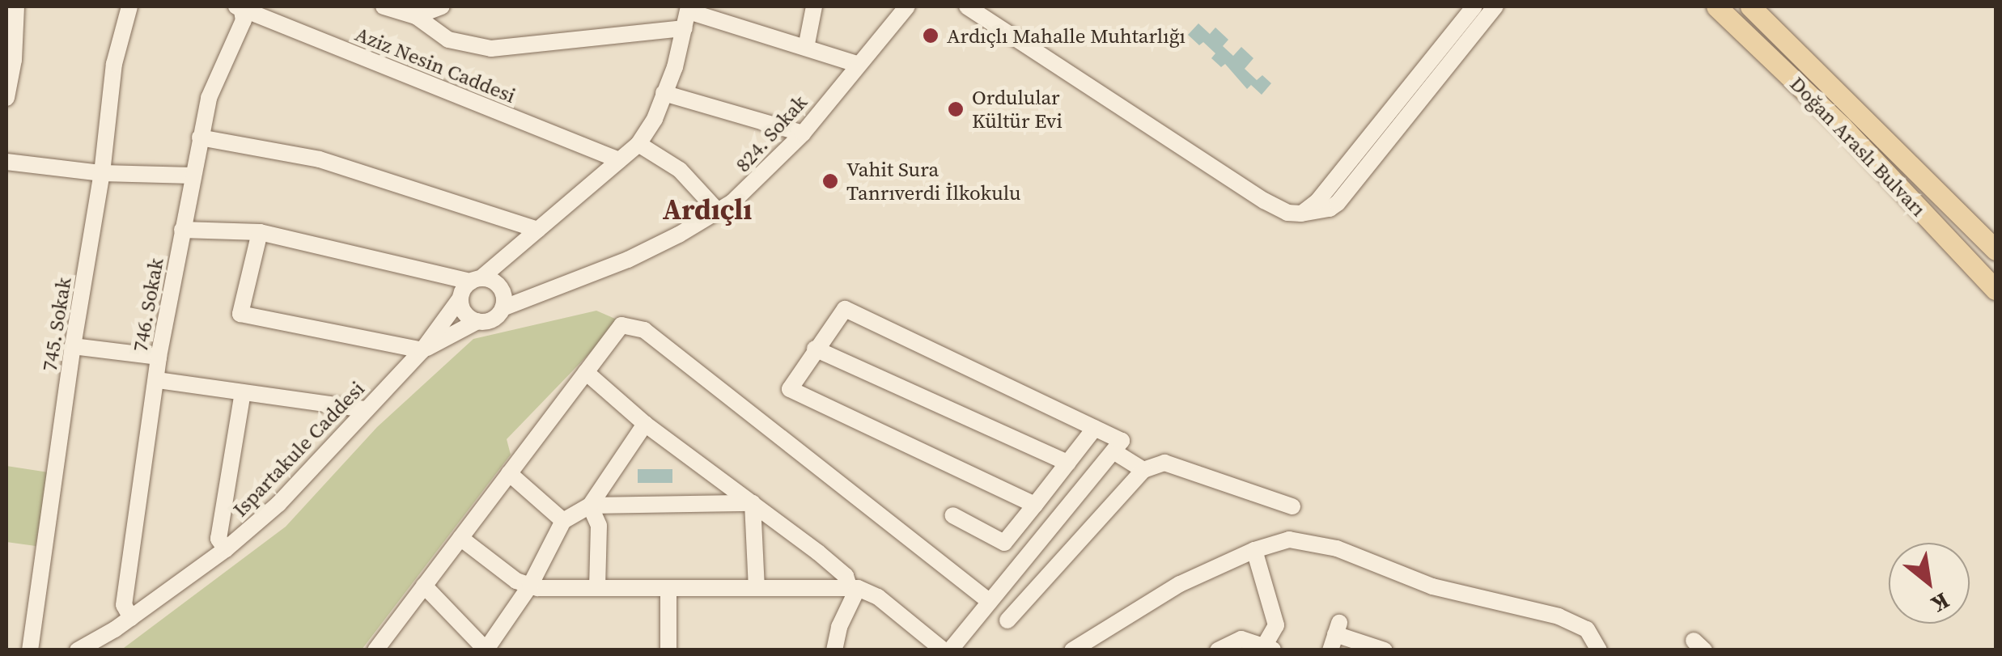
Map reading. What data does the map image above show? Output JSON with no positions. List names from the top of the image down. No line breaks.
{"streets":{"main road":["Doğan Araslı Bulvarı"],"street":["Aziz Nesin Caddesi","824. Sokak","746. Sokak","745. Sokak","Ispartakule Caddesi"]},"crossings":[["Aziz Nesin Caddesi","746. Sokak"],["824. Sokak","Ispartakule Caddesi"],["746. Sokak","Ispartakule Caddesi"]],"districts":["Ardıçlı"],"places":["Ardıçlı Mahalle Muhtarlığı","Ordulular Kültür Evi","Vahit Sura Tanrıverdi İlkokulu"],"north":"bottom right"}
